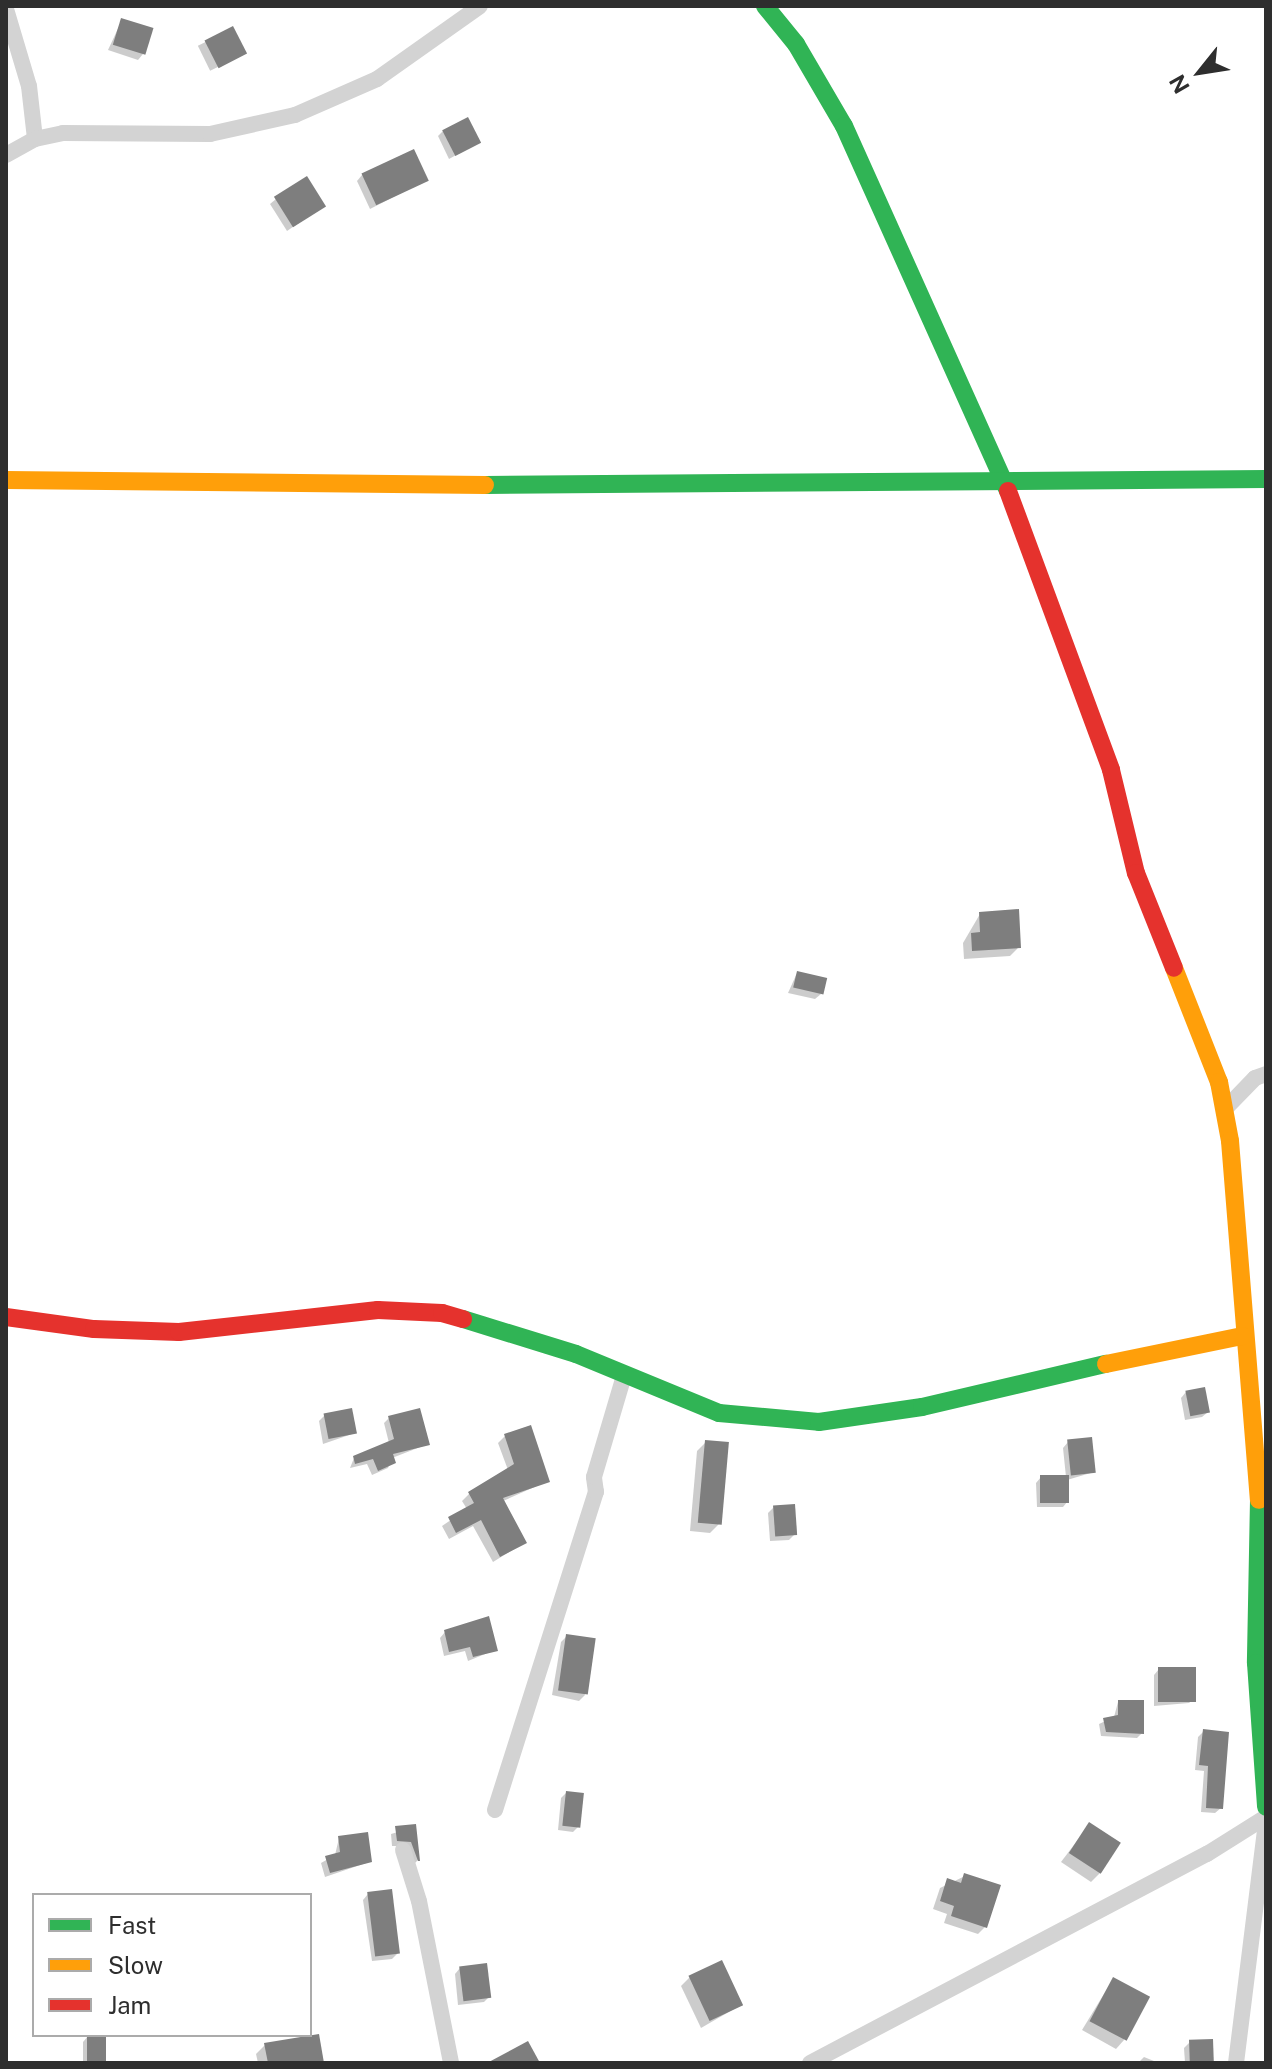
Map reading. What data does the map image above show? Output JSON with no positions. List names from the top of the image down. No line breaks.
{"legend":["Fast","Slow","Jam"],"north":"bottom left"}
